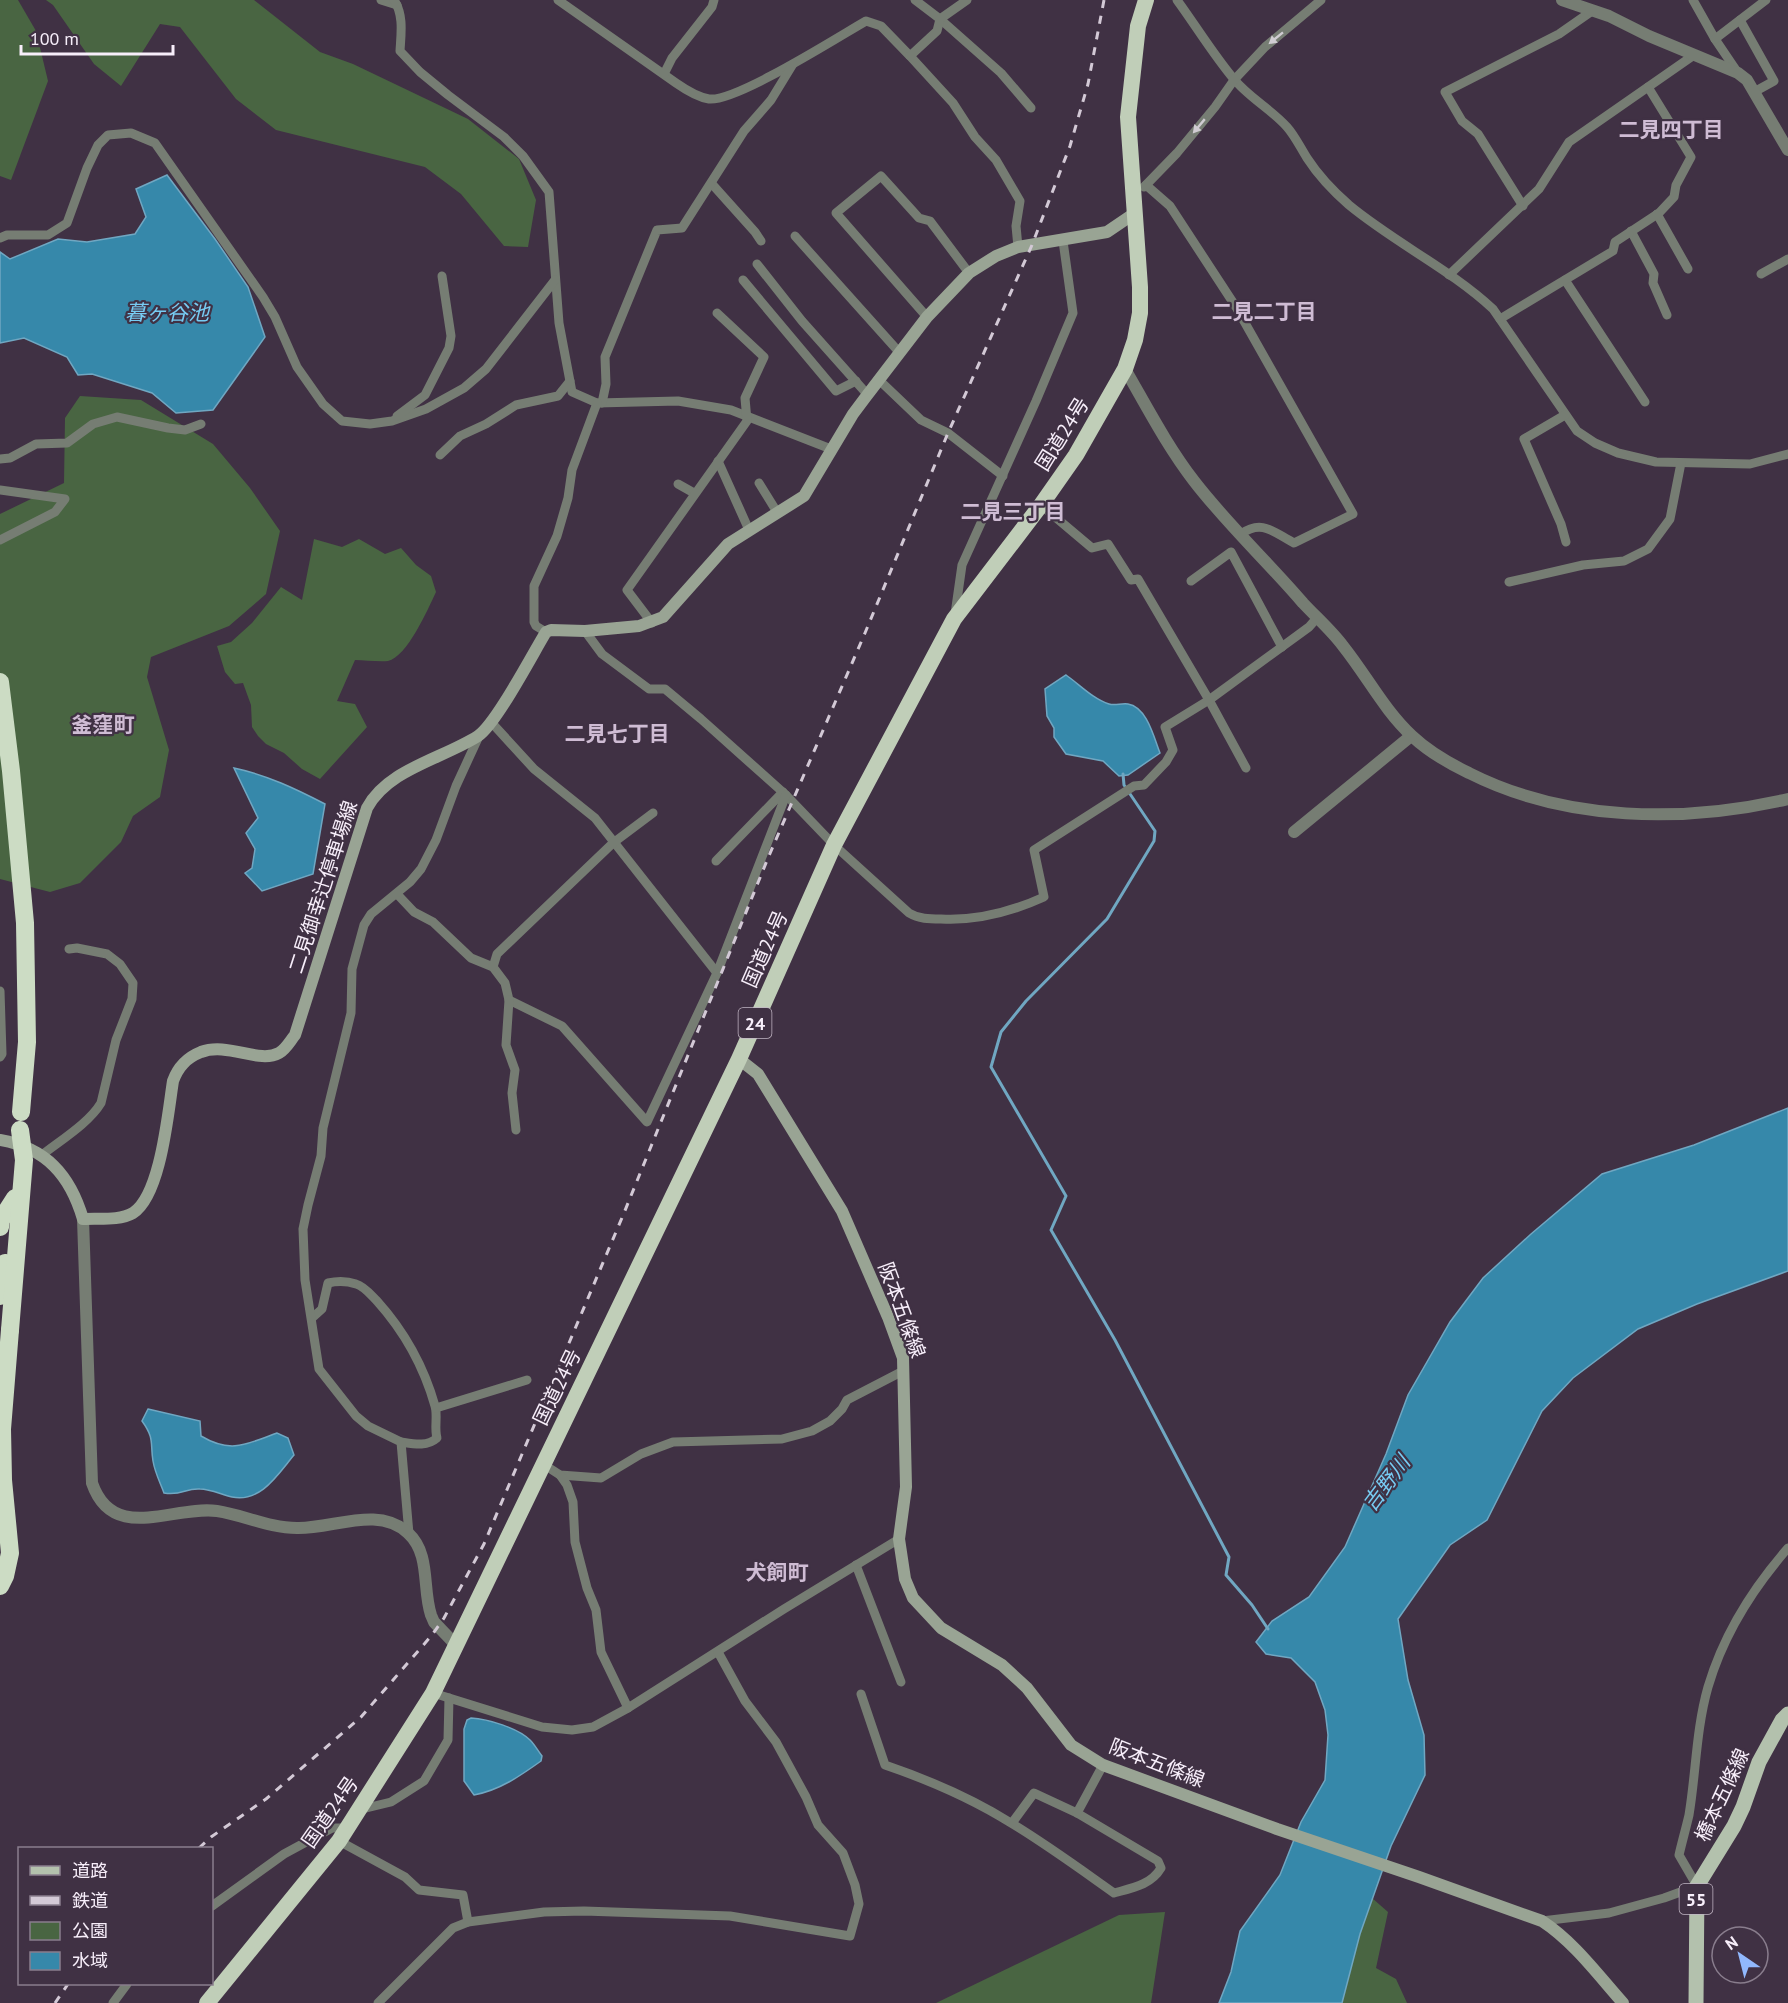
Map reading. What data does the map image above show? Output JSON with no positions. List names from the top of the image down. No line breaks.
{"streets":{"highway":["国道24号","24"],"main road":["二見御幸辻停車場線","阪本五條線","橋本五條線","55"]},"crossings":[["国道24号","阪本五條線"],["橋本五條線","55"]],"districts":["二見四丁目","二見二丁目","二見三丁目","釜窪町","二見七丁目","犬飼町"],"water":["暮ヶ谷池","吉野川"],"legend":["道路","鉄道","公園","水域"],"scale_bar":"100 m","north":"top left"}
